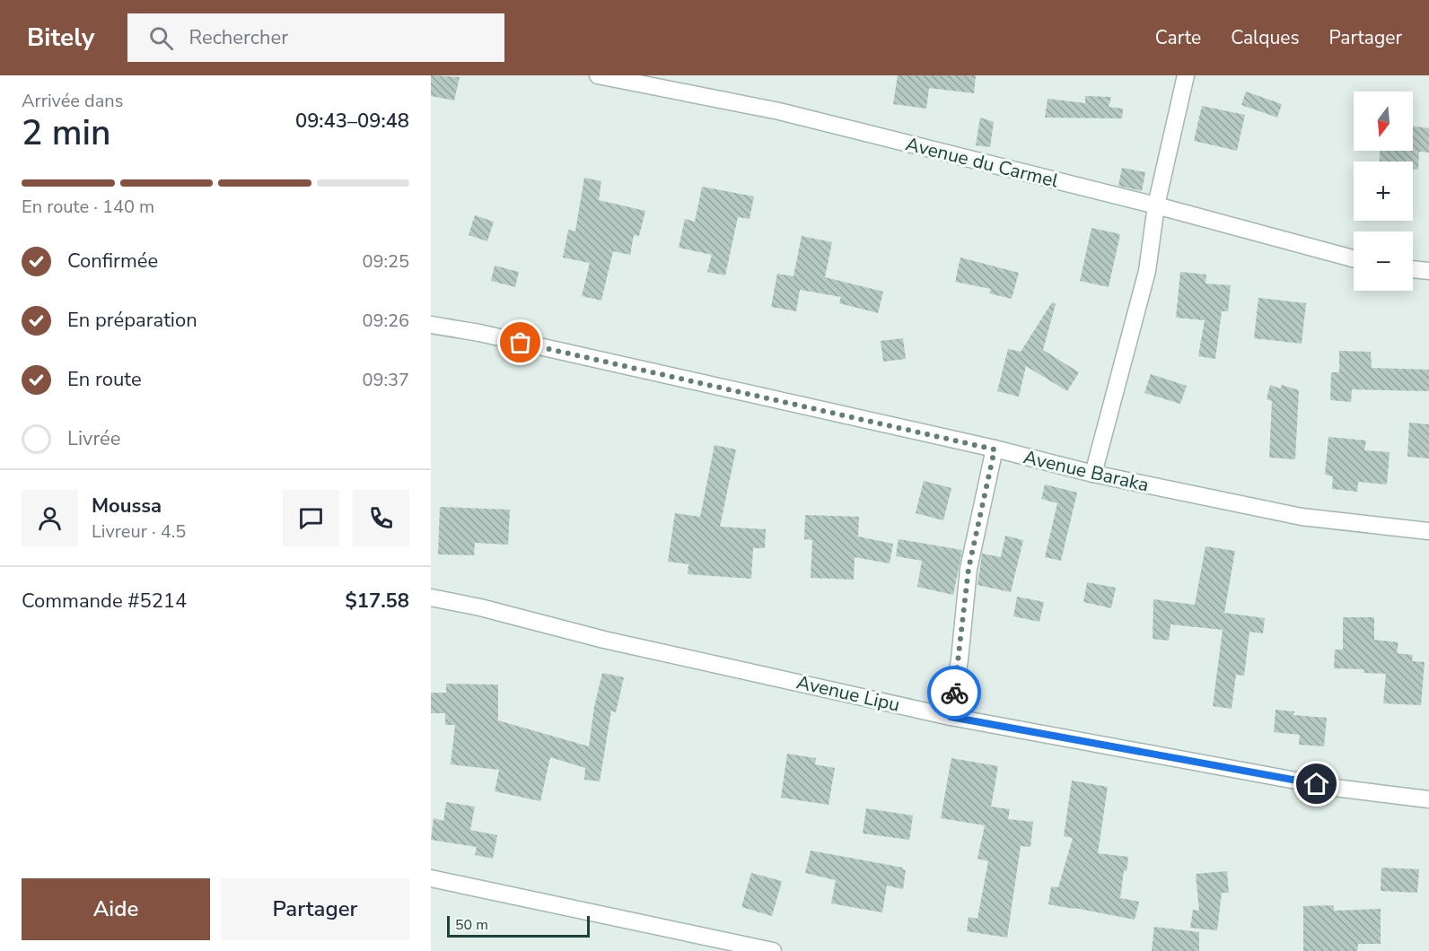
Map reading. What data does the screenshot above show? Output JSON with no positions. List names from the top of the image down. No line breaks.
{"streets":{"street":["Avenue du Carmel","Avenue Baraka","Avenue Lipu"]},"scale_bar":"50 m","north":"bottom","page":{"header":"Bitely","search":"Rechercher","nav":["Carte","Calques","Partager"],"heading":["2 min","Arrivée dans","09:43–09:48"],"panel":["Moussa","Livreur · 4.5","Commande #5214","$17.58"],"map_buttons":["+","−"],"bar":"En route · 140 m","list":[["Confirmée","09:25"],["En préparation","09:26"],["En route","09:37"],"Livrée"],"buttons":["Aide","Partager"],"scale":"50 m"}}
